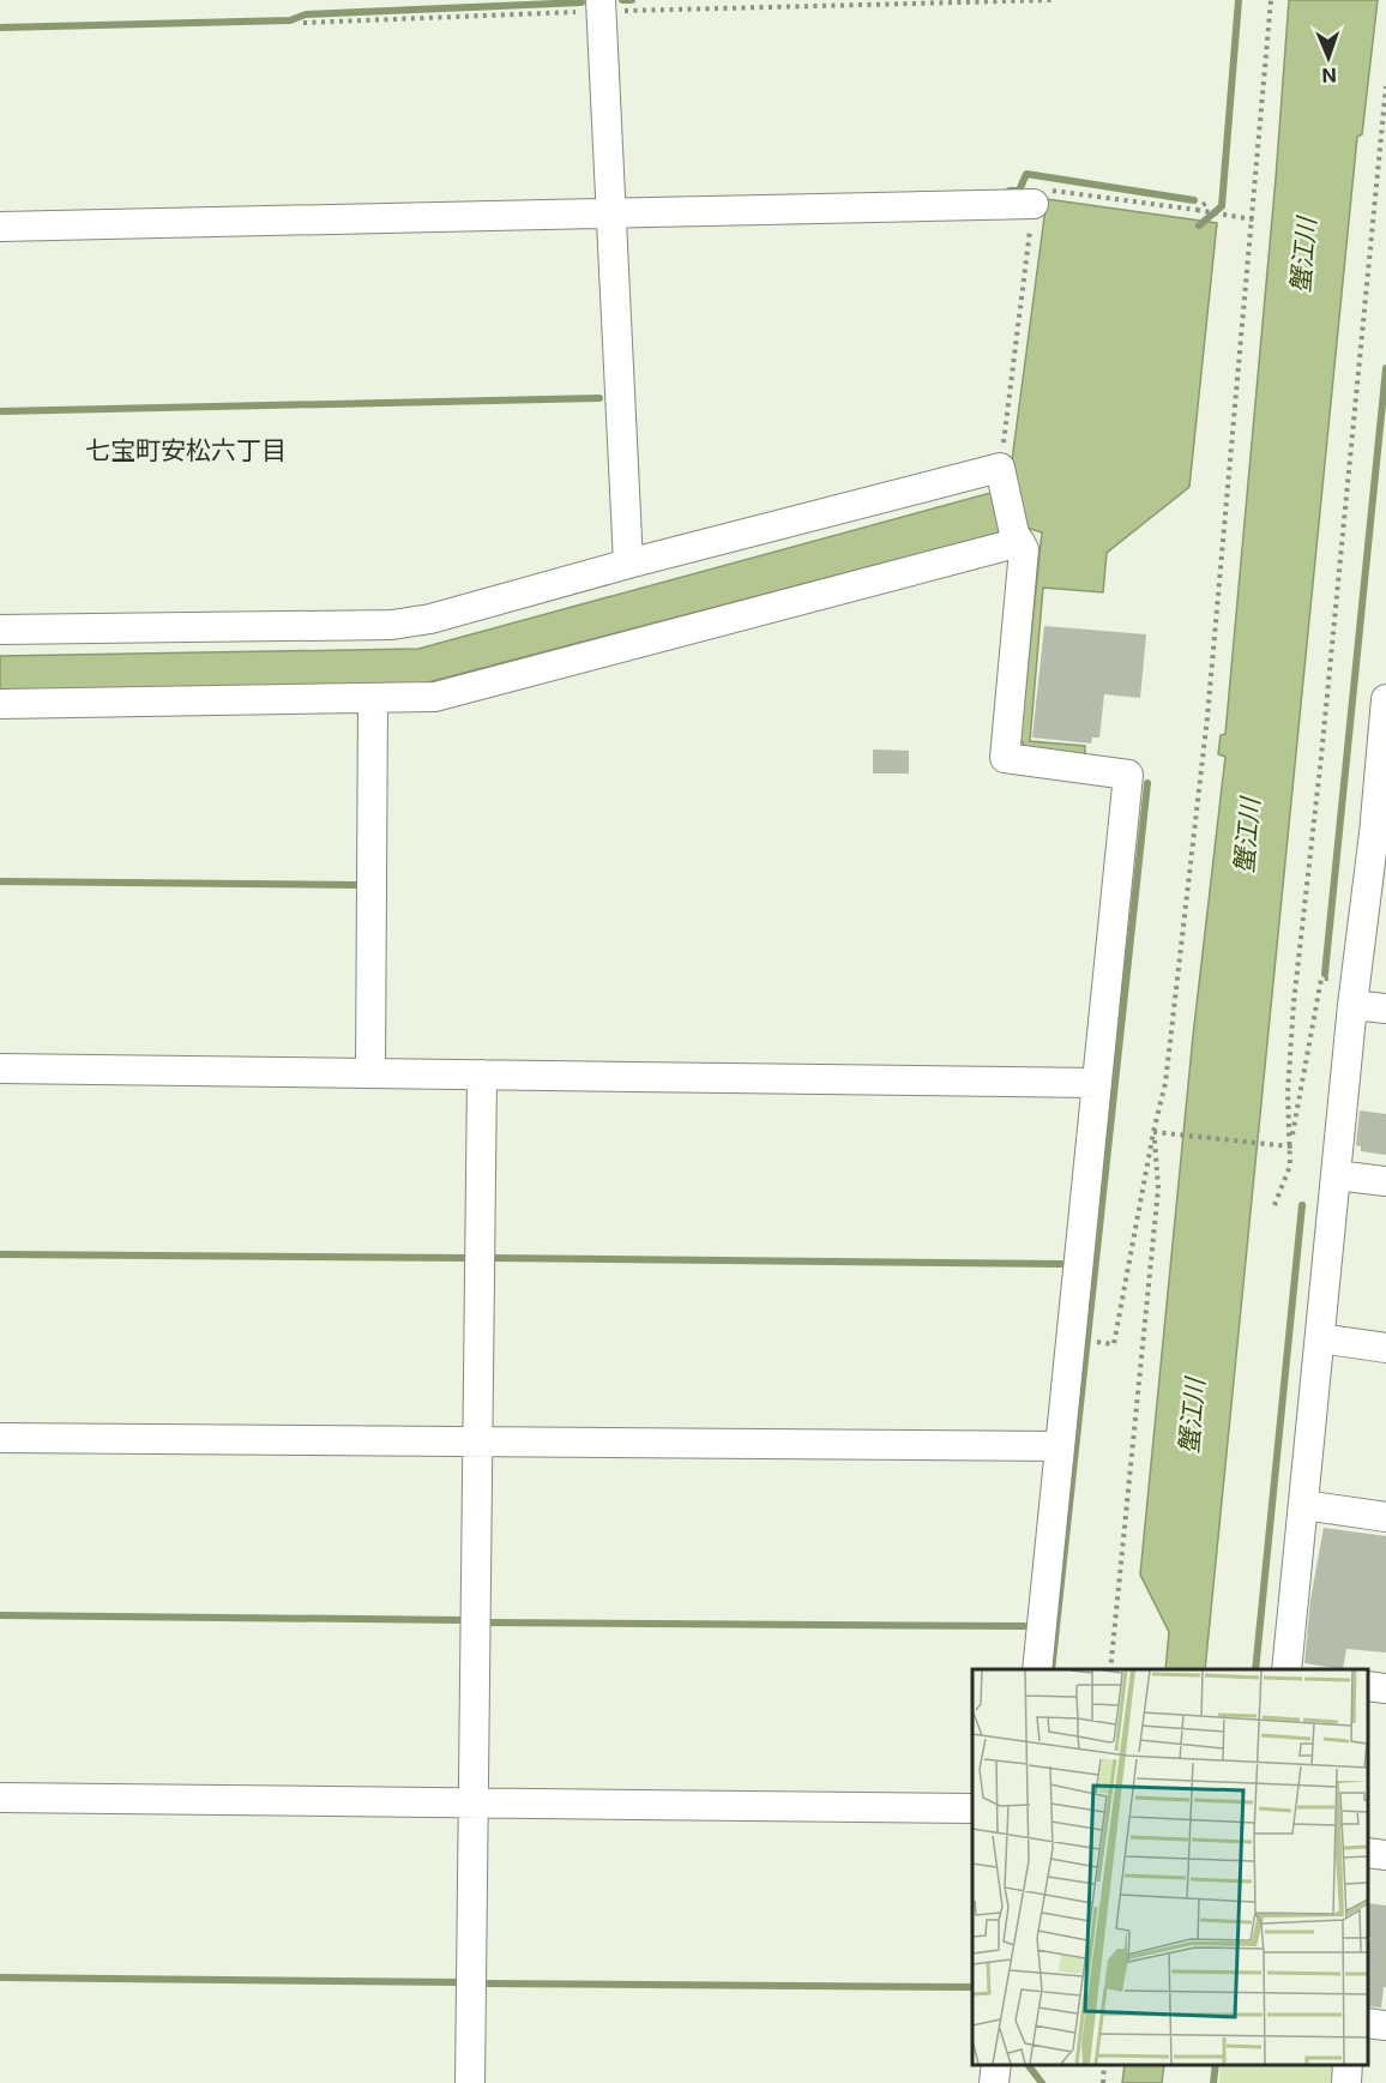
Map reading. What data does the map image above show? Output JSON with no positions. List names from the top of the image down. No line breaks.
{"districts":["七宝町安松六丁目"],"water":["蟹江川"],"north":"bottom"}
